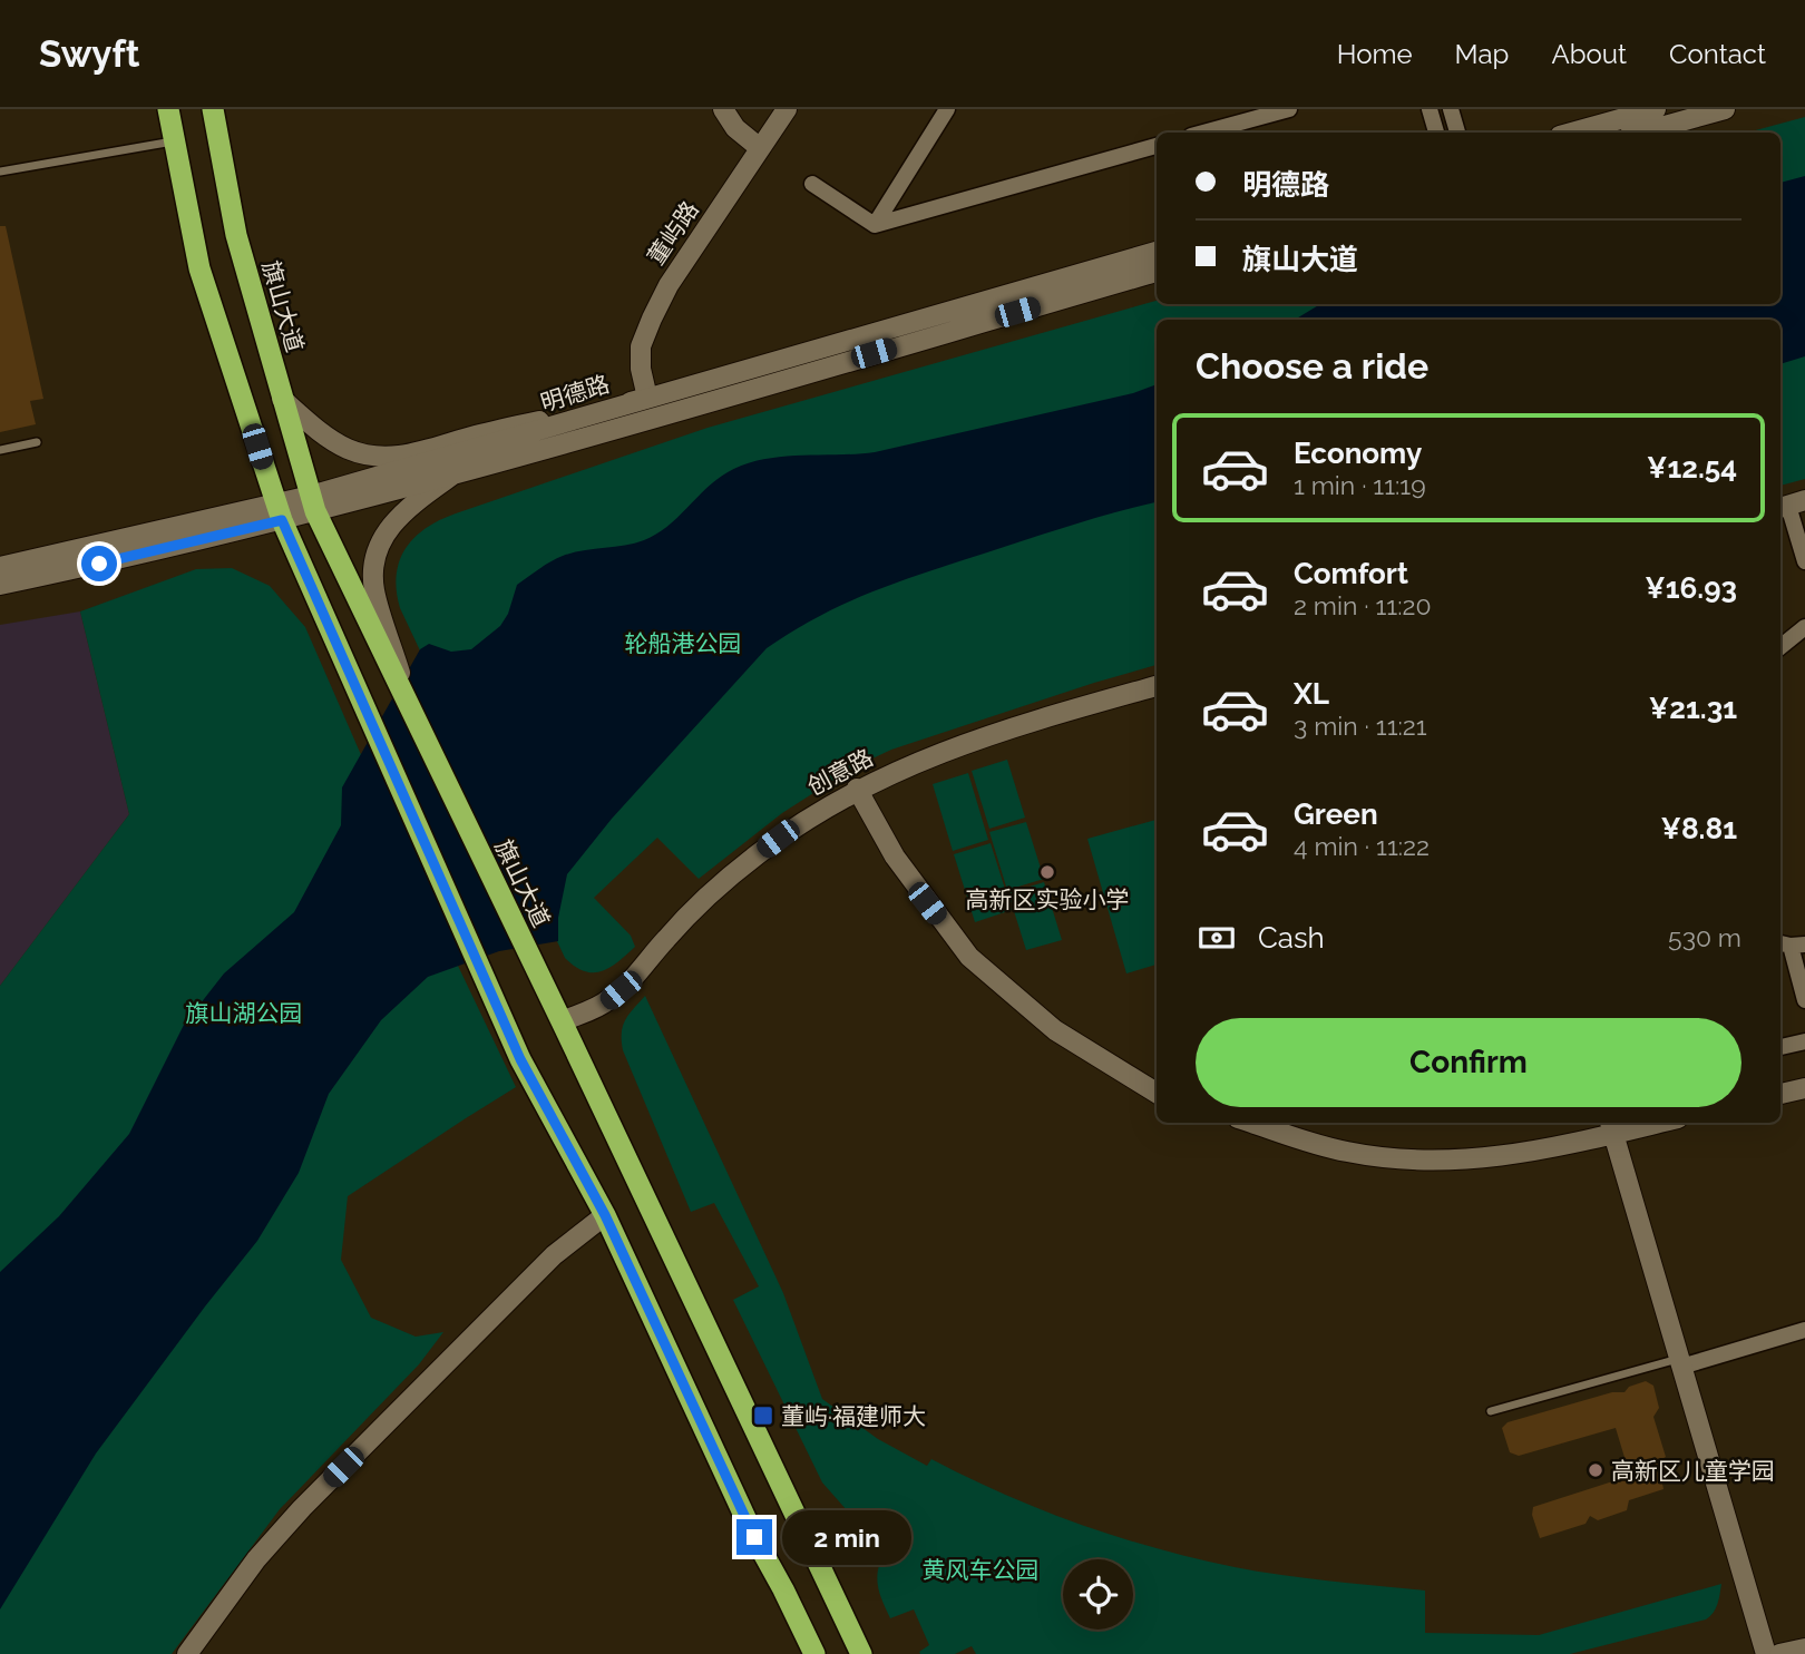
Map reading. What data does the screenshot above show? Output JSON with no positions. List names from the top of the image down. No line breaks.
{"streets":{"highway":["旗山大道"],"street":["董屿路","明德路","创意路"]},"crossings":[["董屿路","明德路"],["旗山大道","明德路"],["旗山大道","创意路"]],"parks":["轮船港公园","旗山湖公园","黄风车公园"],"places":{"other":["高新区实验小学","高新区儿童学园"],"transit":["董屿·福建师大"]},"page":{"header":"Swyft","nav":["Home","Map","About","Contact"],"banner":["明德路","旗山大道"],"heading":"Choose a ride","list":[{"name":"Economy","note":"1 min · 11:19","value":"¥12.54"},{"name":"Comfort","note":"2 min · 11:20","value":"¥16.93"},{"name":"XL","note":"3 min · 11:21","value":"¥21.31"},{"name":"Green","note":"4 min · 11:22","value":"¥8.81"}],"pay":["Cash","530 m"],"buttons":"Confirm","bubble":"2 min"}}
